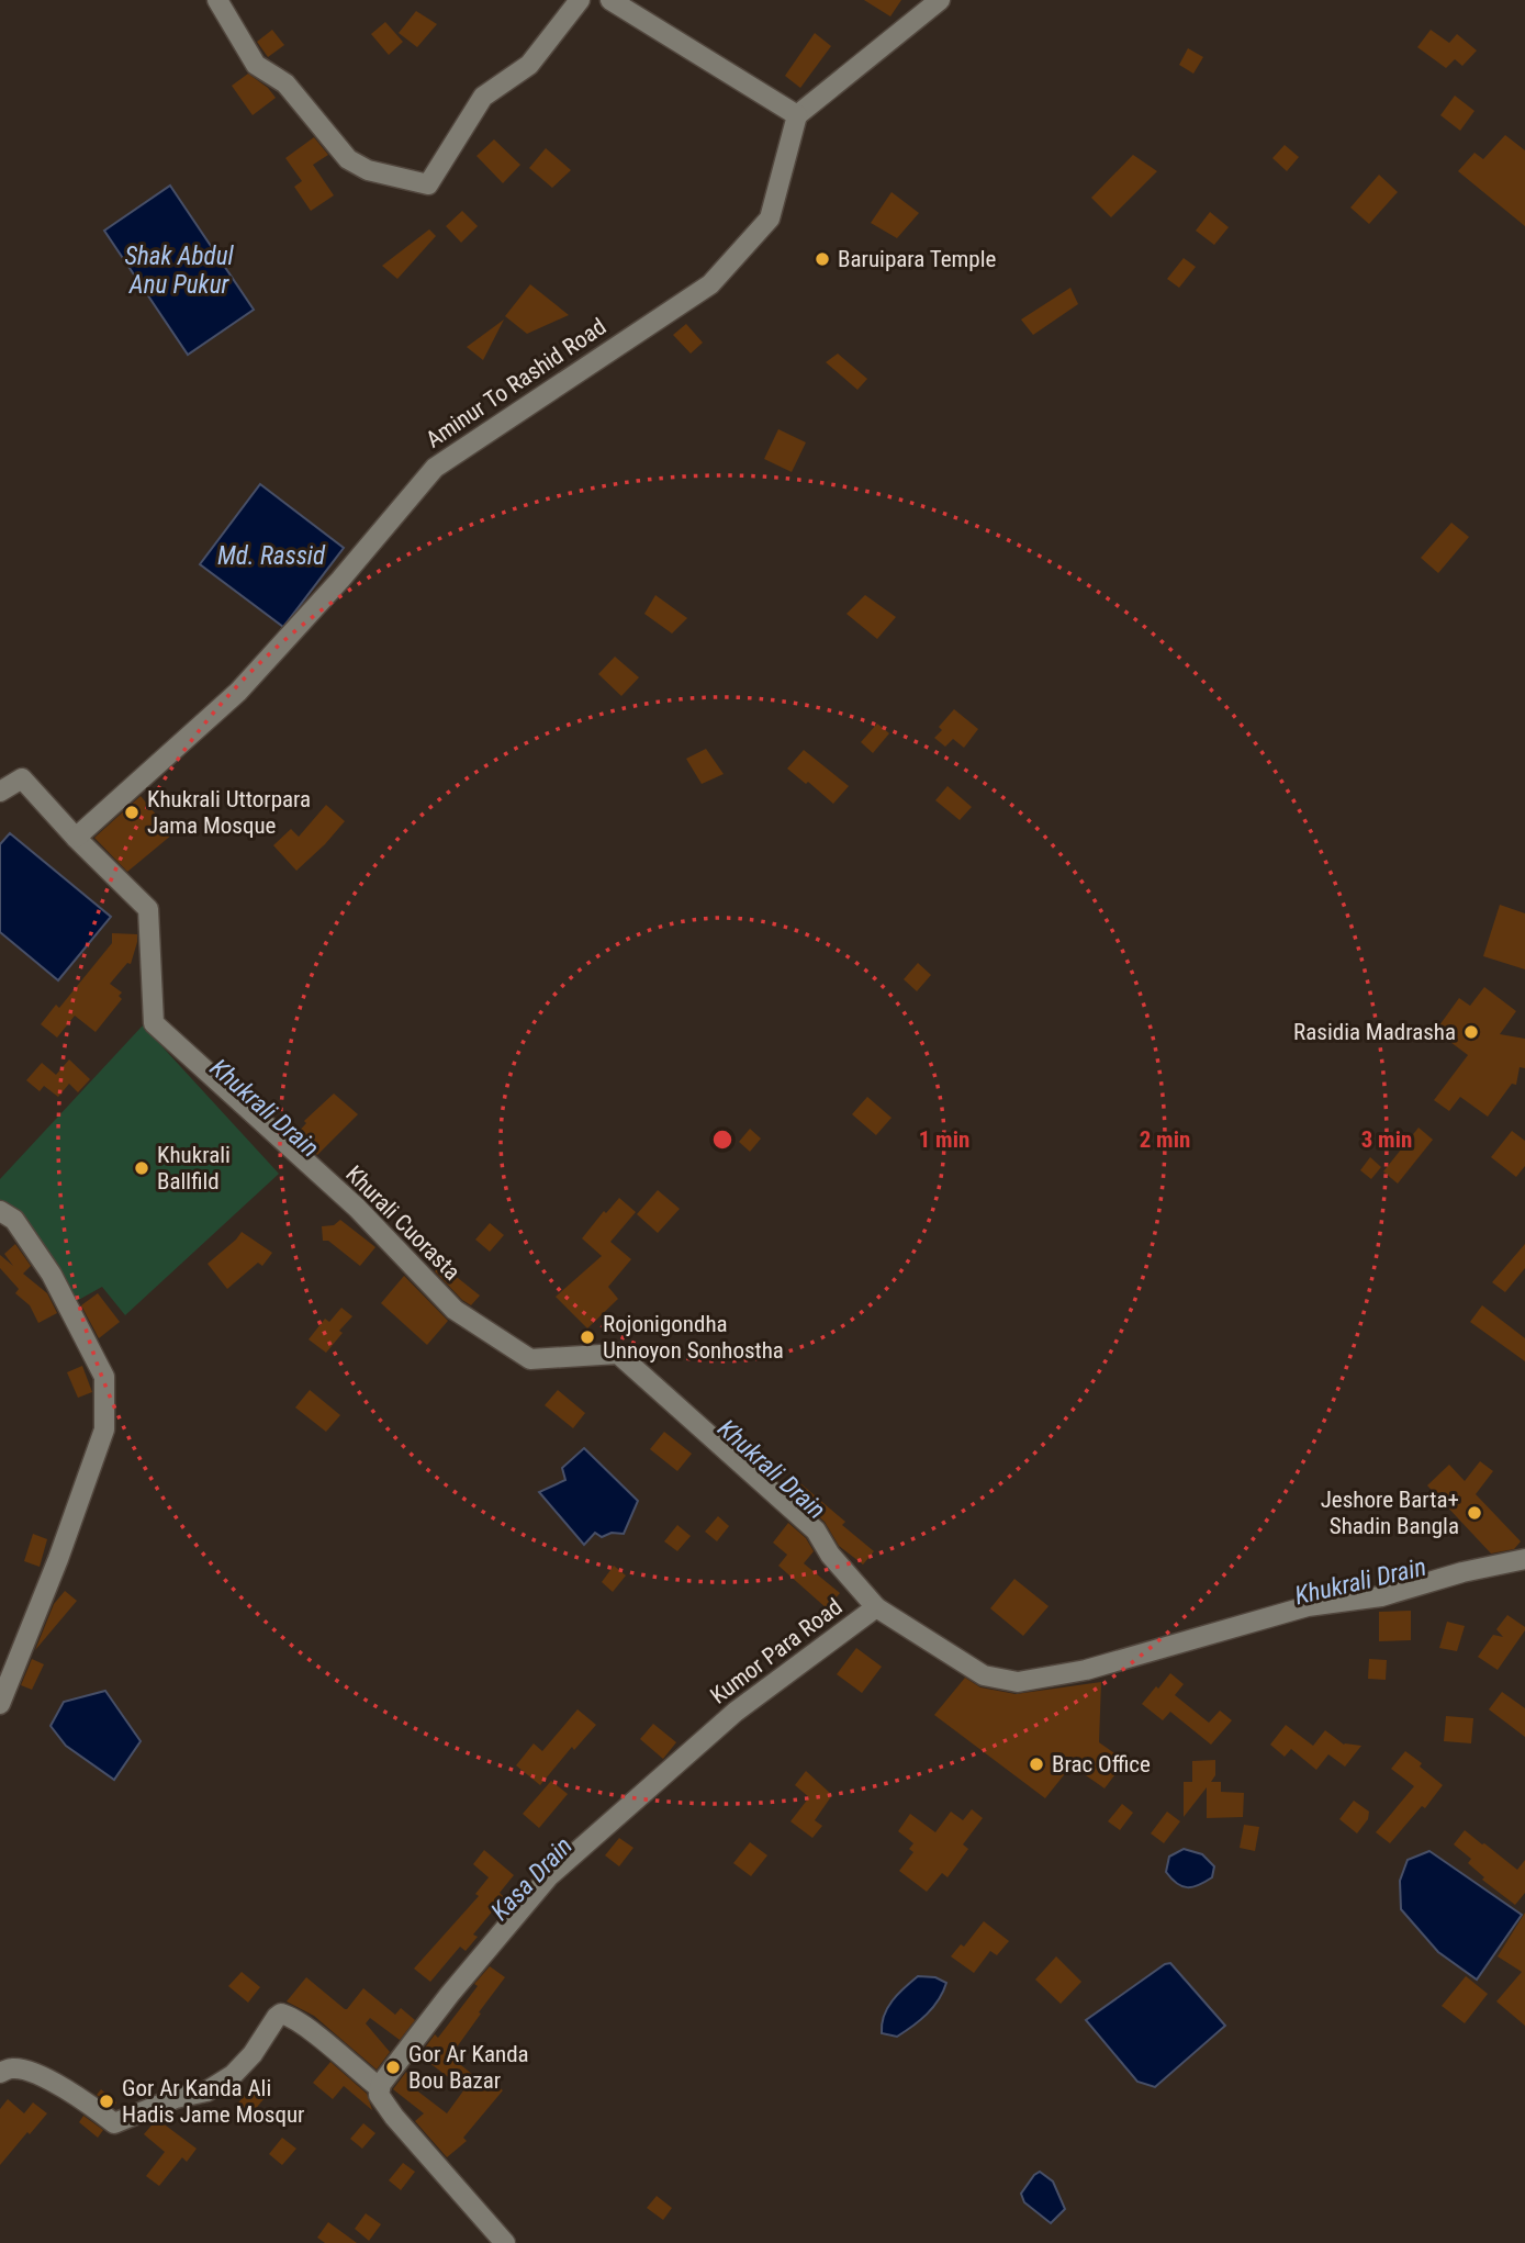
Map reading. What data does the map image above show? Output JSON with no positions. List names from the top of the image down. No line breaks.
{"streets":{"street":["Aminur To Rashid Road","Khurali Cuorasta","Kumor Para Road"]},"crossings":[["Aminur To Rashid Road","Khurali Cuorasta"],["Khurali Cuorasta","Kumor Para Road"]],"water":["Shak Abdul Anu Pukur","Md. Rassid","Khukrali Drain","Kasa Drain"],"places":["Baruipara Temple","Khukrali Uttorpara Jama Mosque","Rasidia Madrasha","Khukrali Ballfild","Rojonigondha Unnoyon Sonhostha","Jeshore Barta+ Shadin Bangla","Brac Office","Gor Ar Kanda Bou Bazar","Gor Ar Kanda Ali Hadis Jame Mosqur"],"rings":["1 min","2 min","3 min"]}
